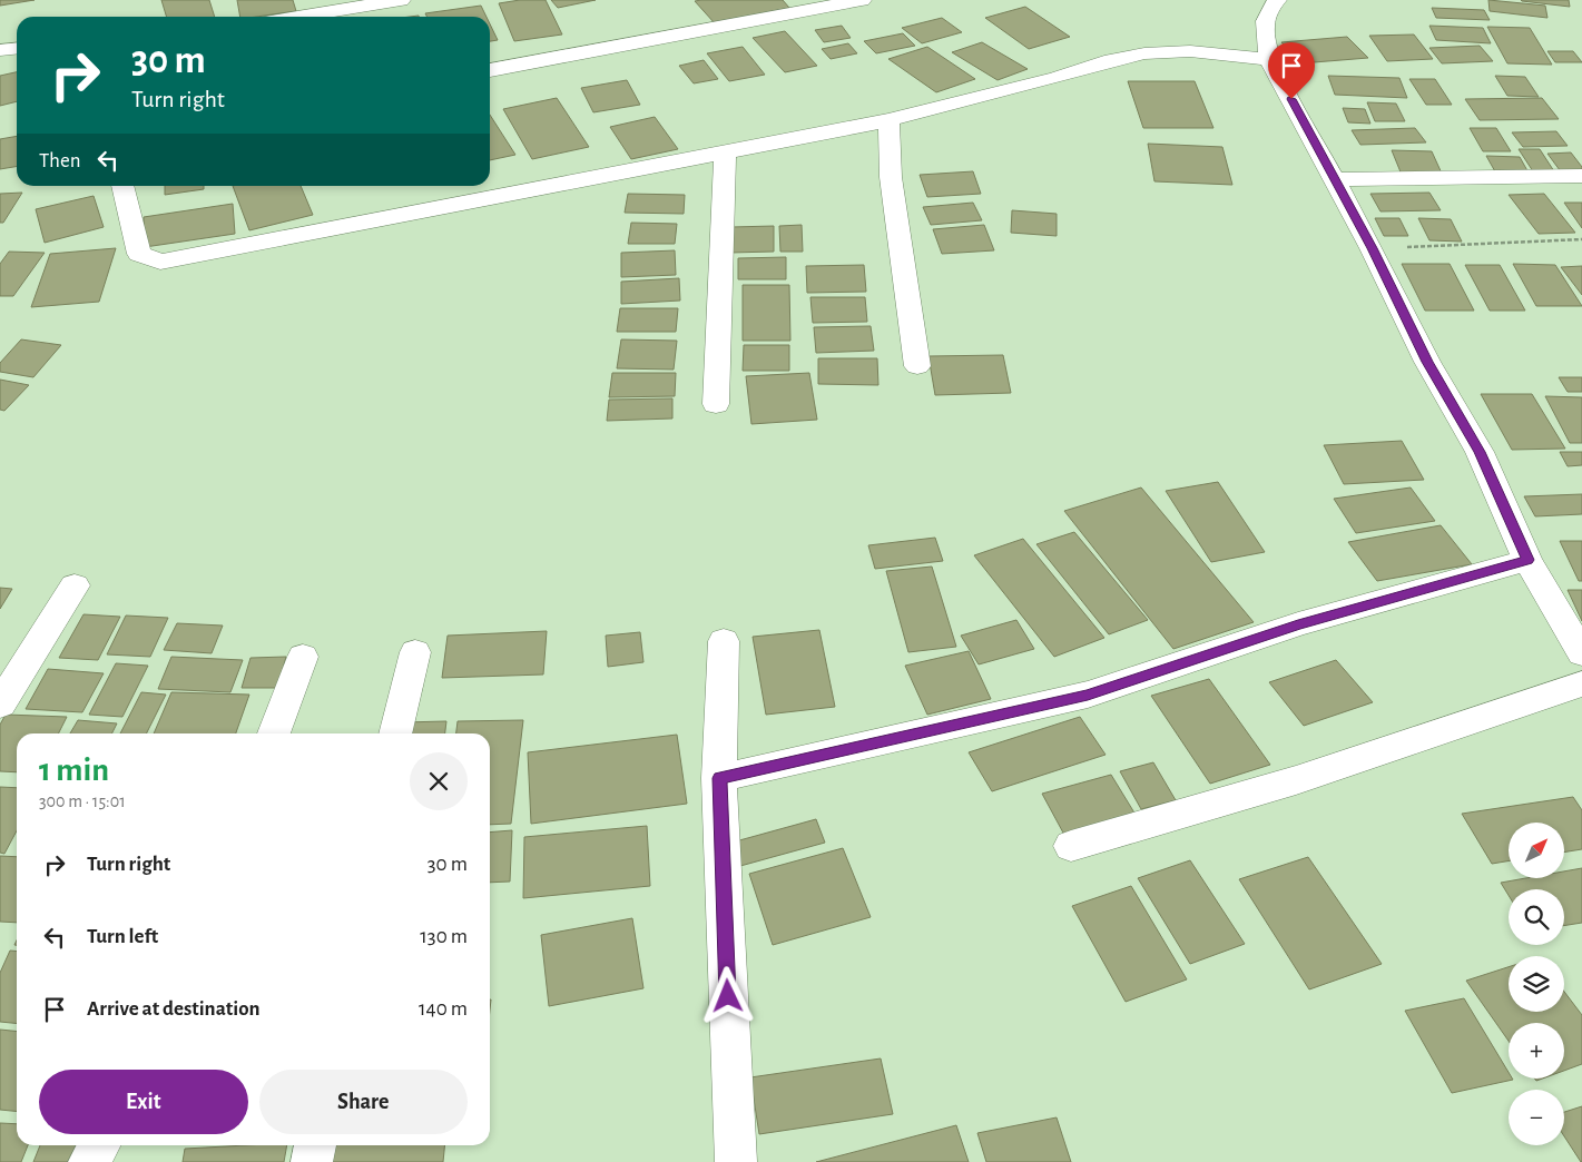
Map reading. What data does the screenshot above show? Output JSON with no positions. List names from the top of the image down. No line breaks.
{"north":"top right","page":{"turn":["30 m","Turn right"],"then":"Then","heading":["1 min","300 m · 15:01"],"map_buttons":["+","−"],"list":[{"name":"Turn right","value":"30 m"},{"name":"Turn left","value":"130 m"},{"name":"Arrive at destination","value":"140 m"}],"buttons":["Exit","Share"]}}
